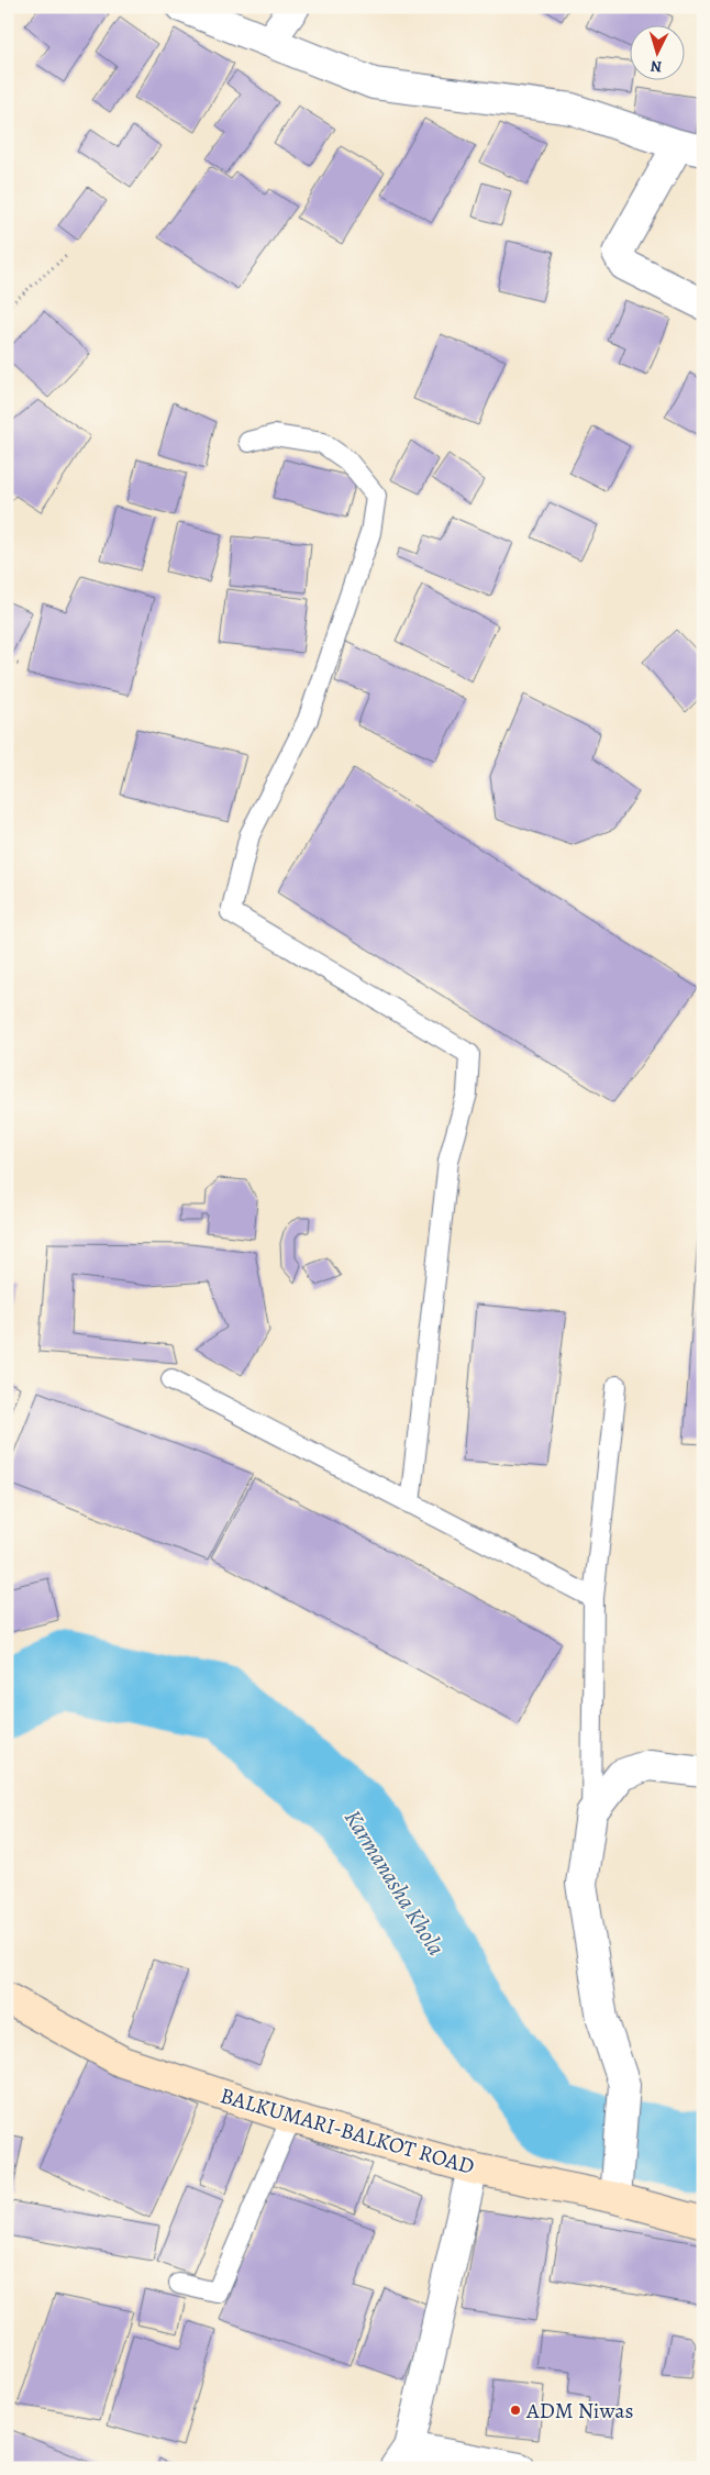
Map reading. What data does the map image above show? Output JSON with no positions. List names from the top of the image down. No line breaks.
{"streets":{"street":["BALKUMARI-BALKOT ROAD"]},"water":["Karmanasha Khola"],"places":["ADM Niwas"],"north":"bottom"}
